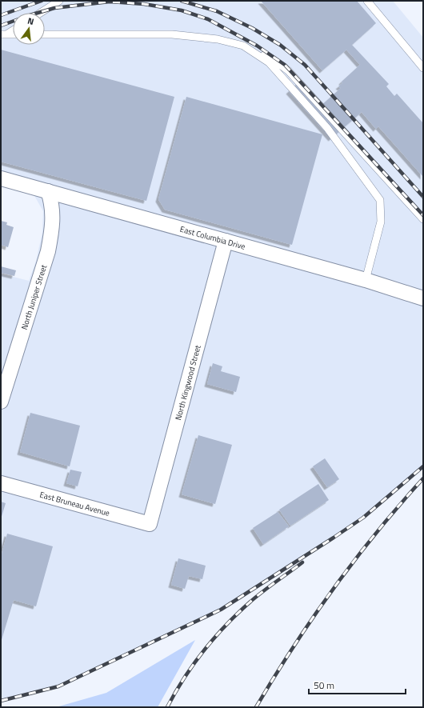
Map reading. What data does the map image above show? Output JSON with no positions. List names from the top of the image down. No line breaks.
{"streets":{"street":["East Columbia Drive","North Juniper Street","North Kingwood Street","East Bruneau Avenue"]},"crossings":[["East Columbia Drive","North Juniper Street"],["East Columbia Drive","North Kingwood Street"],["North Kingwood Street","East Bruneau Avenue"]],"scale_bar":"50 m","north":"top"}
